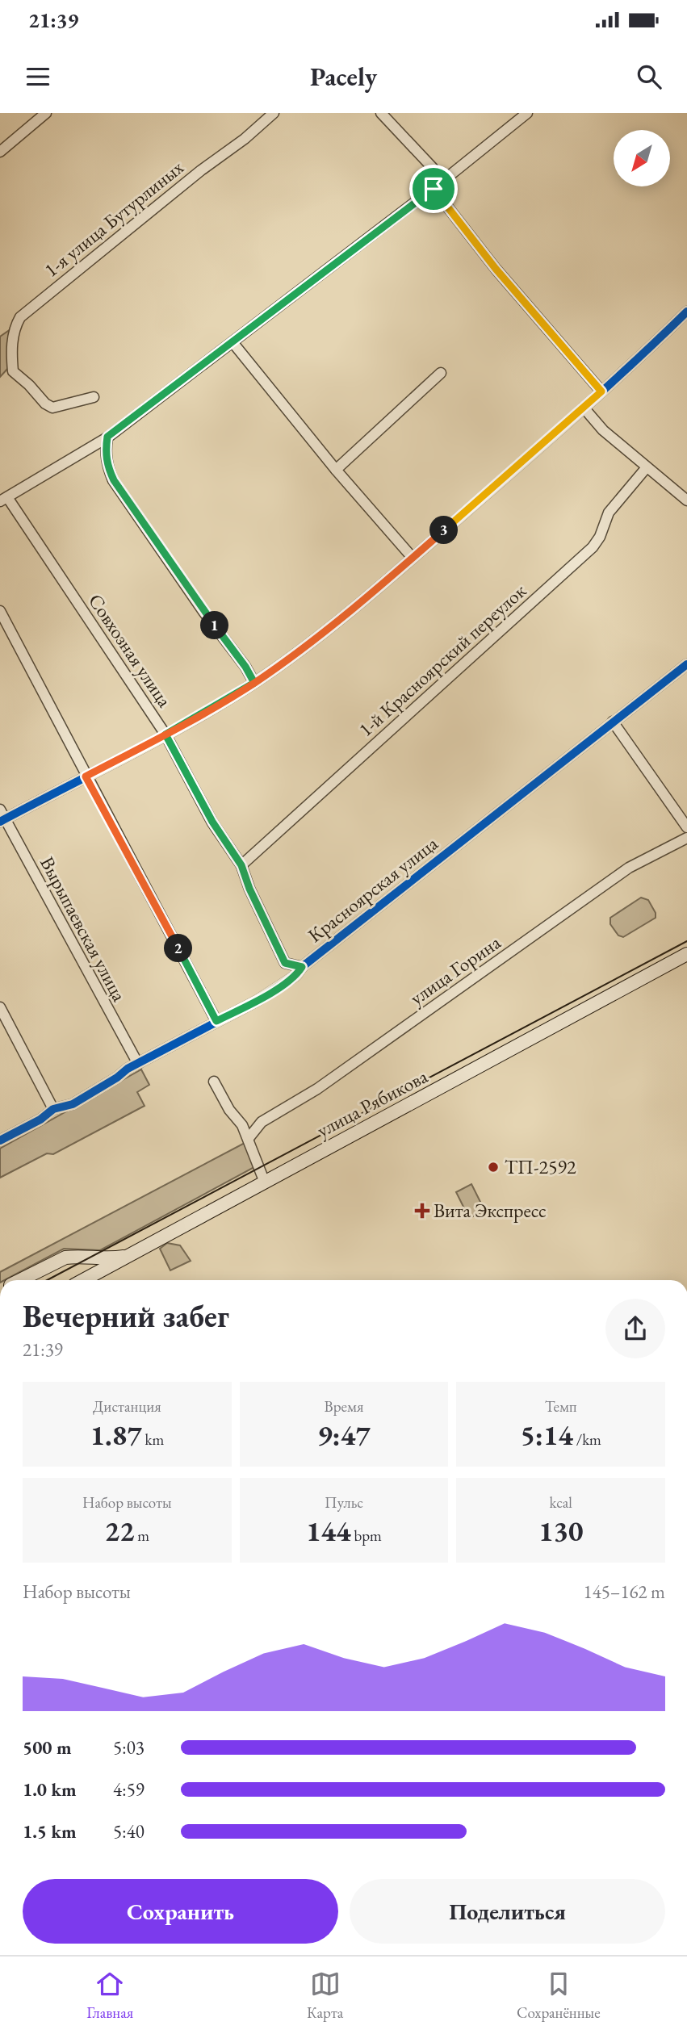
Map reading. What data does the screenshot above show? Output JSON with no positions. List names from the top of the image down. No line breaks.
{"streets":{"main road":["улица Рябикова"],"street":["1-я улица Бутурлиных","Совхозная улица","1-й Красноярский переулок","Красноярская улица","Вырыпаевская улица","улица Горина"]},"crossings":[["Совхозная улица","1-й Красноярский переулок"],["Красноярская улица","Вырыпаевская улица"]],"places":{"other":["ТП-2592"],"health":["Вита Экспресс"]},"north":"bottom left","page":{"status":"21:39","header":"Pacely","pins":["3","1","2"],"heading":["Вечерний забег","21:39"],"stats":[["Дистанция","1.87 km"],["Время","9:47"],["Темп","5:14 /km"],["Набор высоты","22 m"],["Пульс","144 bpm"],["kcal","130"]],"chart":["Набор высоты","145–162 m"],"list":[{"name":"500 m","note":"5:03"},{"name":"1.0 km","note":"4:59"},{"name":"1.5 km","note":"5:40"}],"buttons":["Сохранить","Поделиться"],"tabs":["Главная","Карта","Сохранённые"]}}
